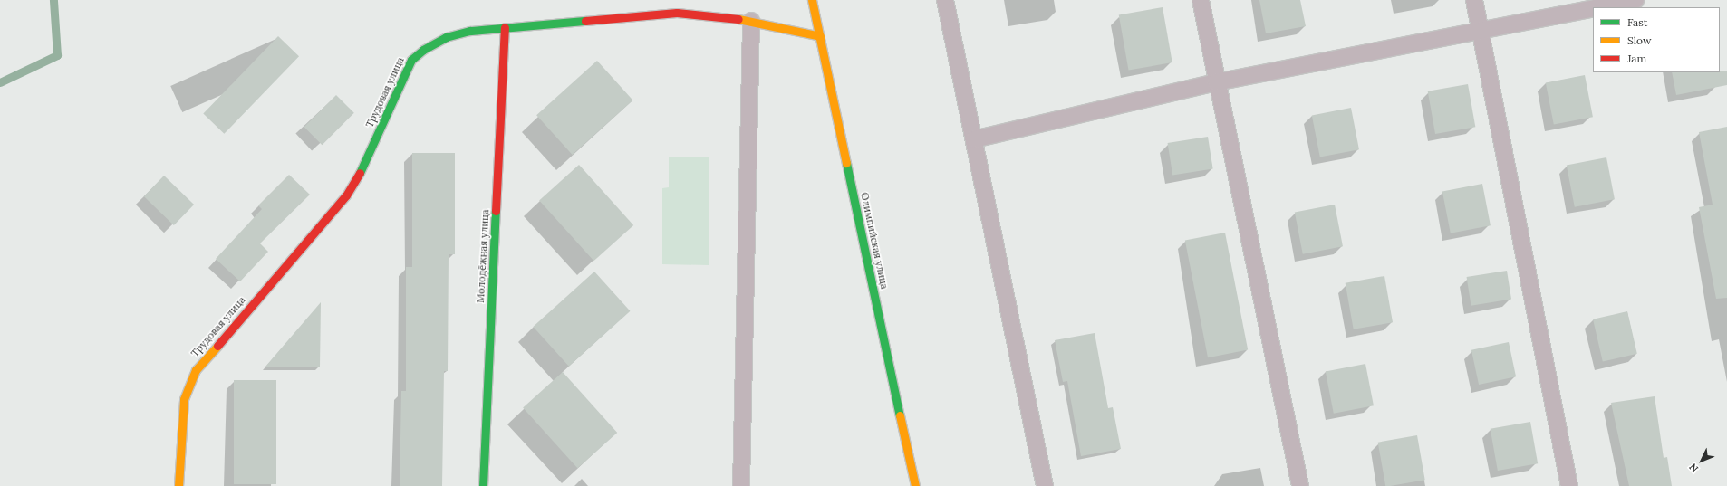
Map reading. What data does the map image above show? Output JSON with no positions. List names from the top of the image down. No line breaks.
{"streets":{"street":["Трудовая улица","Олимпийская улица","Молодёжная улица"]},"crossings":[["Трудовая улица","Олимпийская улица"],["Трудовая улица","Молодёжная улица"]],"legend":["Fast","Slow","Jam"],"north":"bottom left"}
